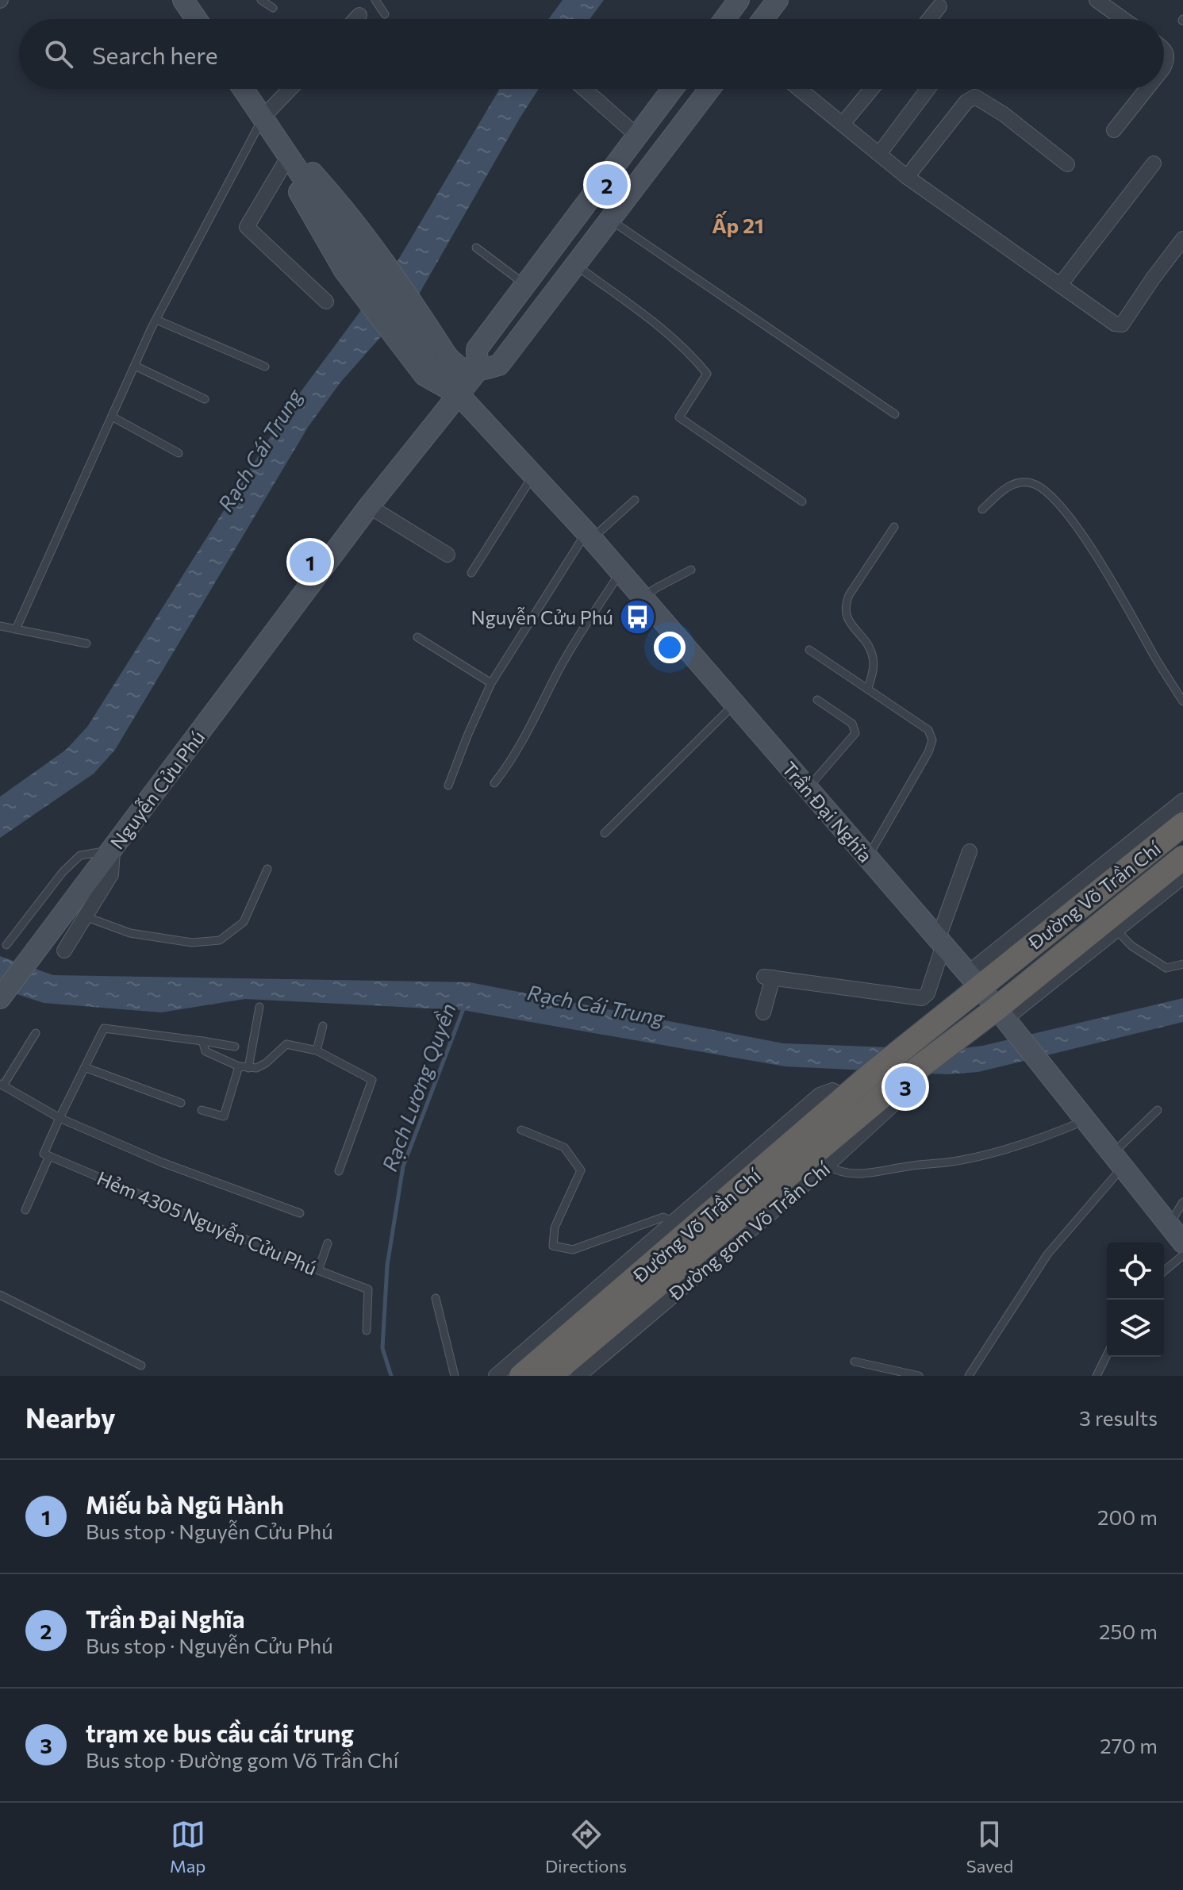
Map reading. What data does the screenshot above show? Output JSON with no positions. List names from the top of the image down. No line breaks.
{"streets":{"highway":["Đường Võ Trần Chí"],"main road":["Nguyễn Cửu Phú","Trần Đại Nghĩa"],"street":["Đường gom Võ Trần Chí"],"lane":["Hẻm 4305 Nguyễn Cửu Phú"]},"crossings":[["Nguyễn Cửu Phú","Trần Đại Nghĩa"],["Trần Đại Nghĩa","Đường Võ Trần Chí"],["Đường Võ Trần Chí","Đường gom Võ Trần Chí"]],"districts":["Ấp 21"],"water":["Rạch Cái Trung","Rạch Lương Quyền"],"places":{"bus stop":["Nguyễn Cửu Phú"]},"page":{"search":"Search here","pins":["2","1","3"],"heading":["Nearby","3 results"],"list":[{"mark":"1","name":"Miếu bà Ngũ Hành","note":"Bus stop · Nguyễn Cửu Phú","value":"200 m"},{"mark":"2","name":"Trần Đại Nghĩa","note":"Bus stop · Nguyễn Cửu Phú","value":"250 m"},{"mark":"3","name":"trạm xe bus cầu cái trung","note":"Bus stop · Đường gom Võ Trần Chí","value":"270 m"}],"nav":["Map","Directions","Saved"]}}
